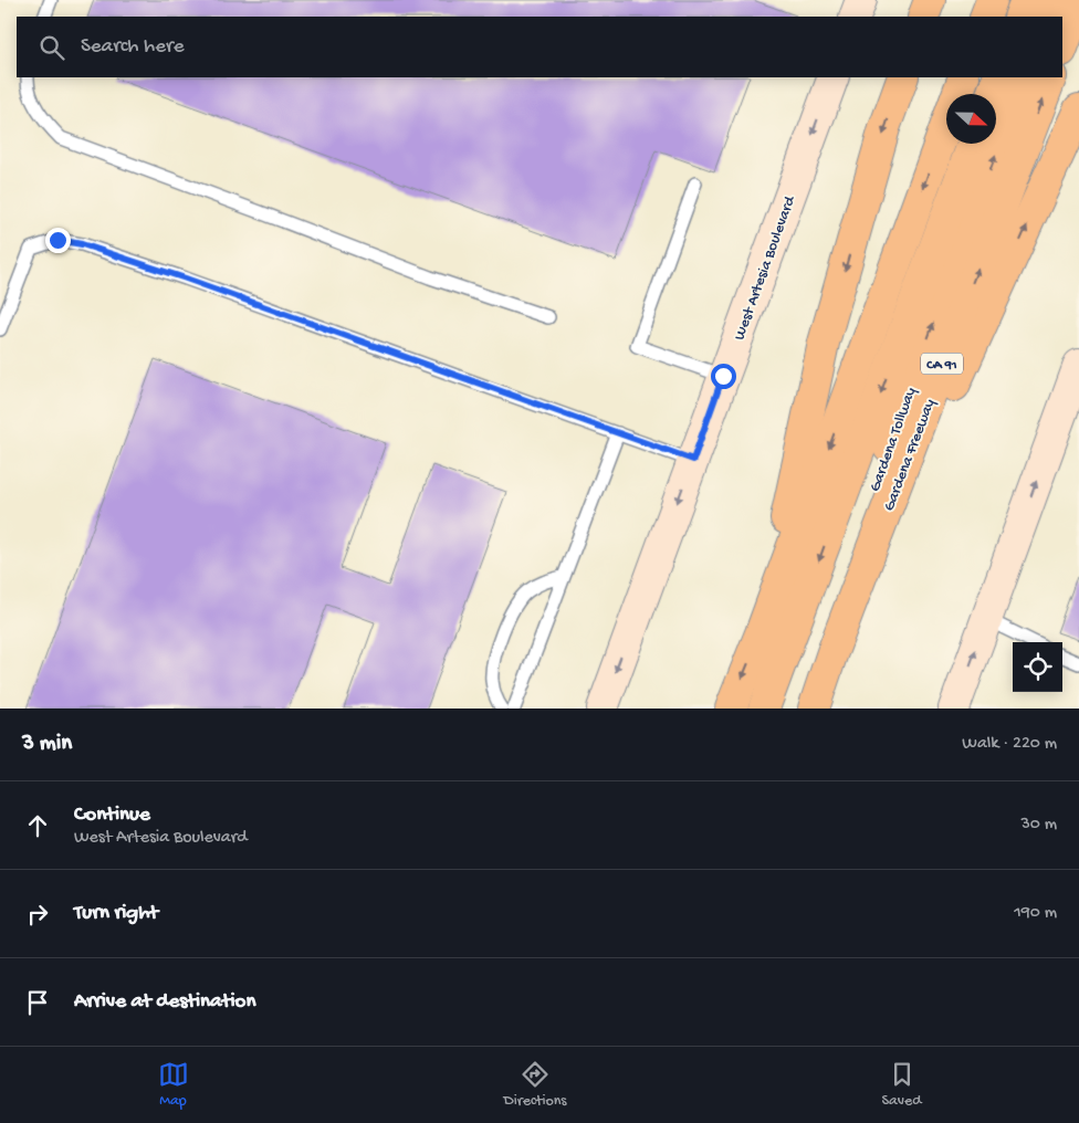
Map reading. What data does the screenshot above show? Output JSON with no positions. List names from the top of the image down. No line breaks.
{"streets":{"highway":["CA 91","Gardena Tollway","Gardena Freeway"],"main road":["West Artesia Boulevard"]},"one_way":["West Artesia Boulevard"],"north":"right","page":{"search":"Search here","heading":["3 min","Walk · 220 m"],"list":[["Continue","West Artesia Boulevard","30 m"],["Turn right","190 m"],"Arrive at destination"],"nav":["Map","Directions","Saved"]}}
